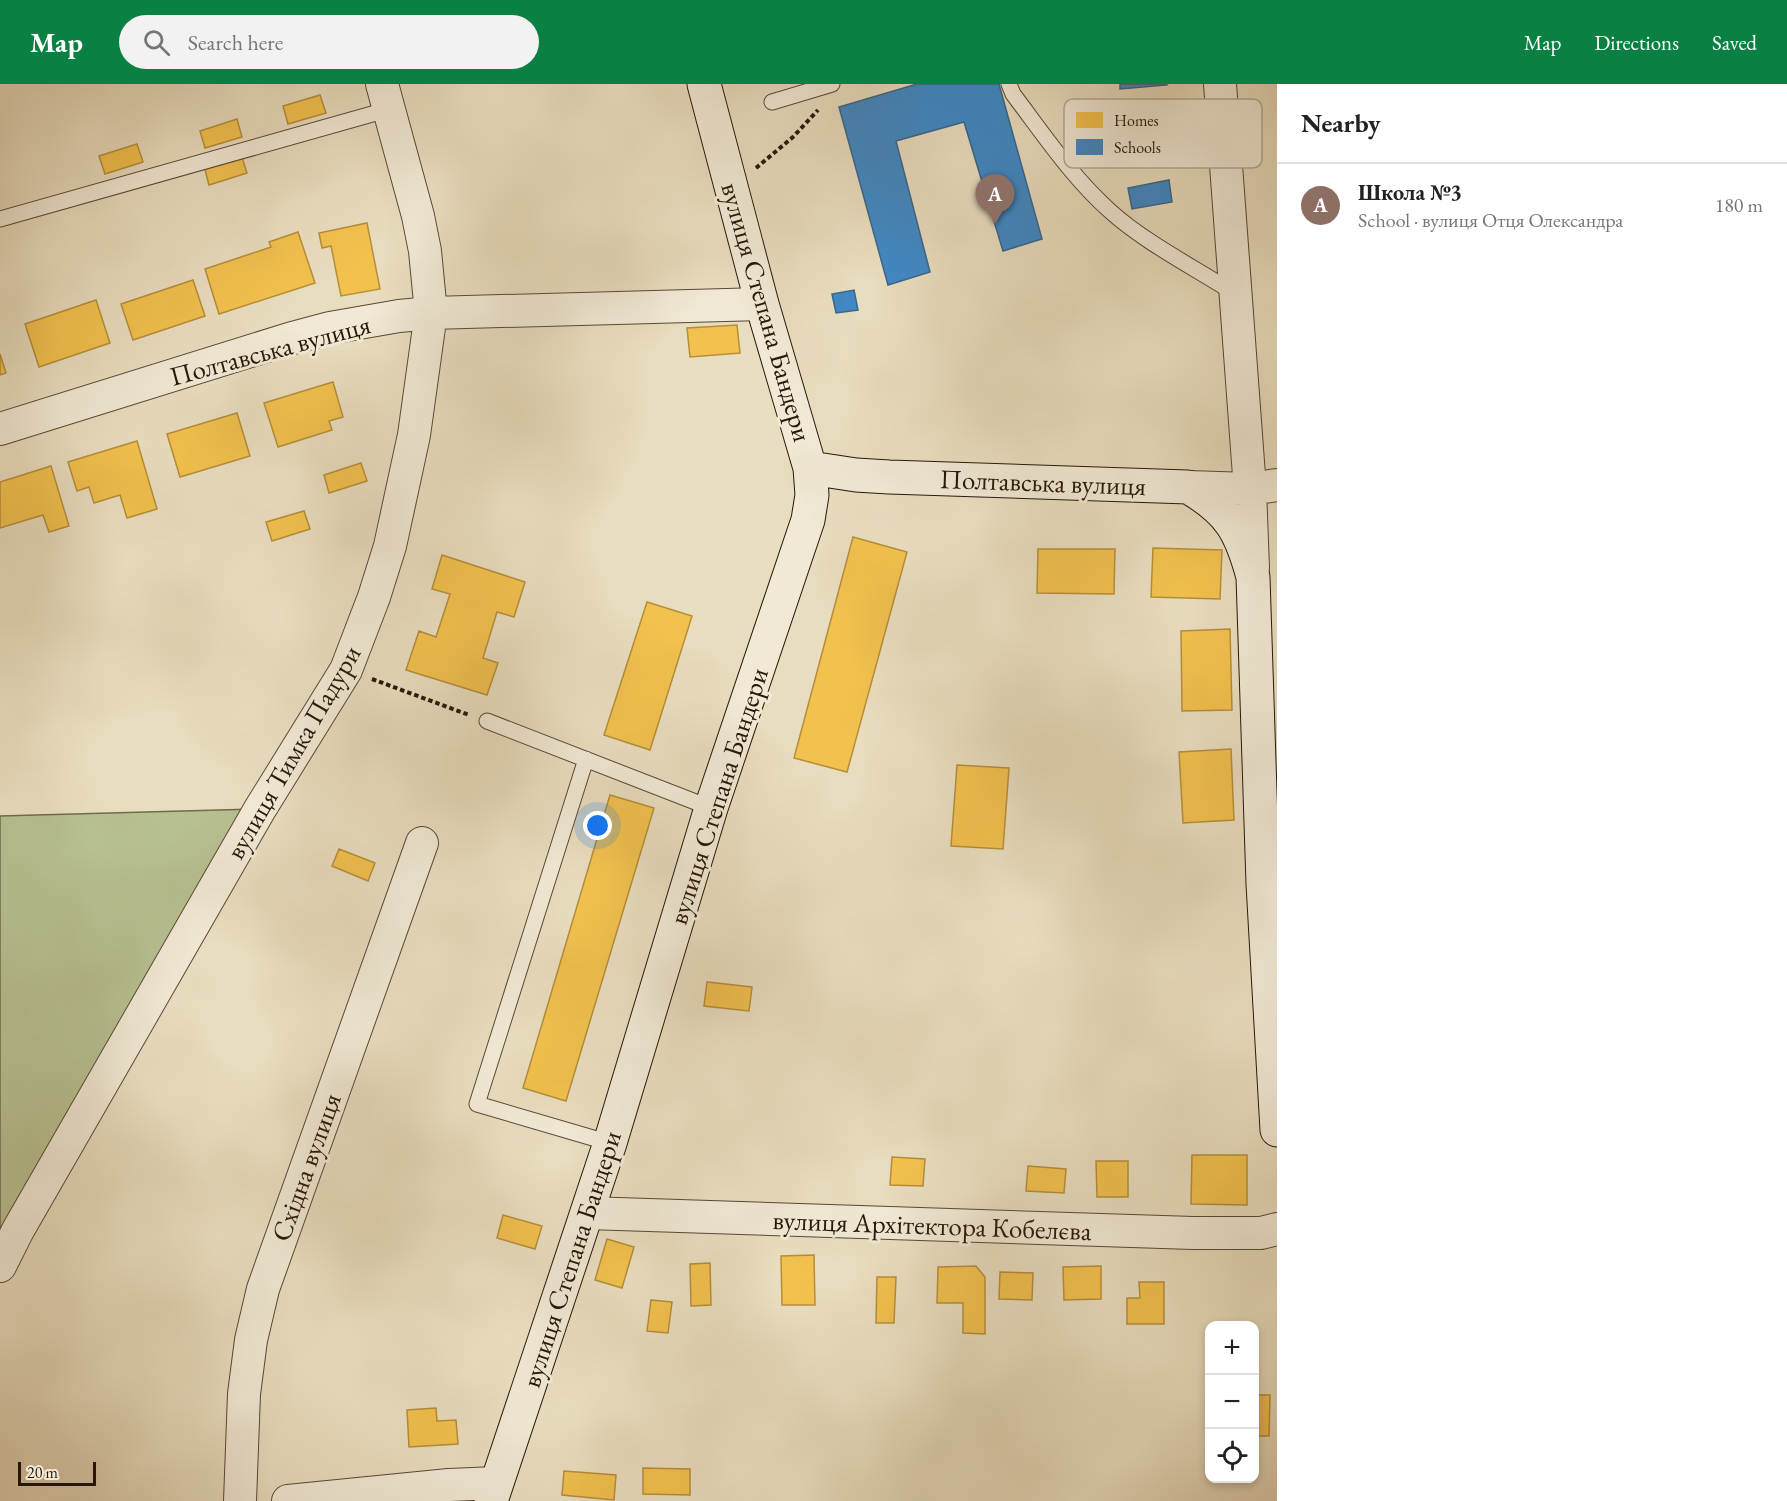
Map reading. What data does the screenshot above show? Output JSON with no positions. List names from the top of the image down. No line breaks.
{"streets":{"street":["вулиця Степана Бандери","Полтавська вулиця","вулиця Тимка Падури","Східна вулиця","вулиця Архітектора Кобелєва"]},"crossings":[["вулиця Степана Бандери","Полтавська вулиця"],["вулиця Степана Бандери","вулиця Архітектора Кобелєва"],["Полтавська вулиця","вулиця Тимка Падури"]],"legend":["Homes","Schools"],"scale_bar":"20 m","page":{"header":"Map","search":"Search here","nav":["Map","Directions","Saved"],"heading":"Nearby","list":[{"mark":"A","name":"Школа №3","note":"School · вулиця Отця Олександра","value":"180 m"}],"pins":"A","map_buttons":["+","−"],"scale":"20 m"}}
